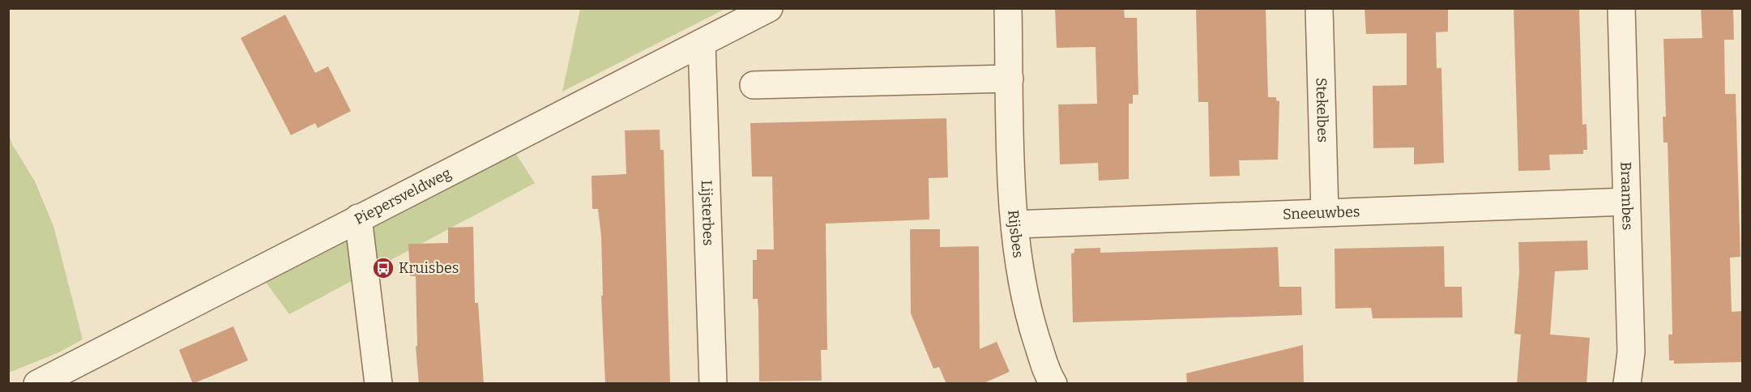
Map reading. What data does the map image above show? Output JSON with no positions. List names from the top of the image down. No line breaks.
{"streets":{"street":["Stekelbes","Piepersveldweg","Braambes","Lijsterbes","Sneeuwbes","Rijsbes"]},"crossings":[["Stekelbes","Sneeuwbes"],["Piepersveldweg","Lijsterbes"],["Braambes","Sneeuwbes"],["Sneeuwbes","Rijsbes"]],"places":{"bus stop":["Kruisbes"]}}
